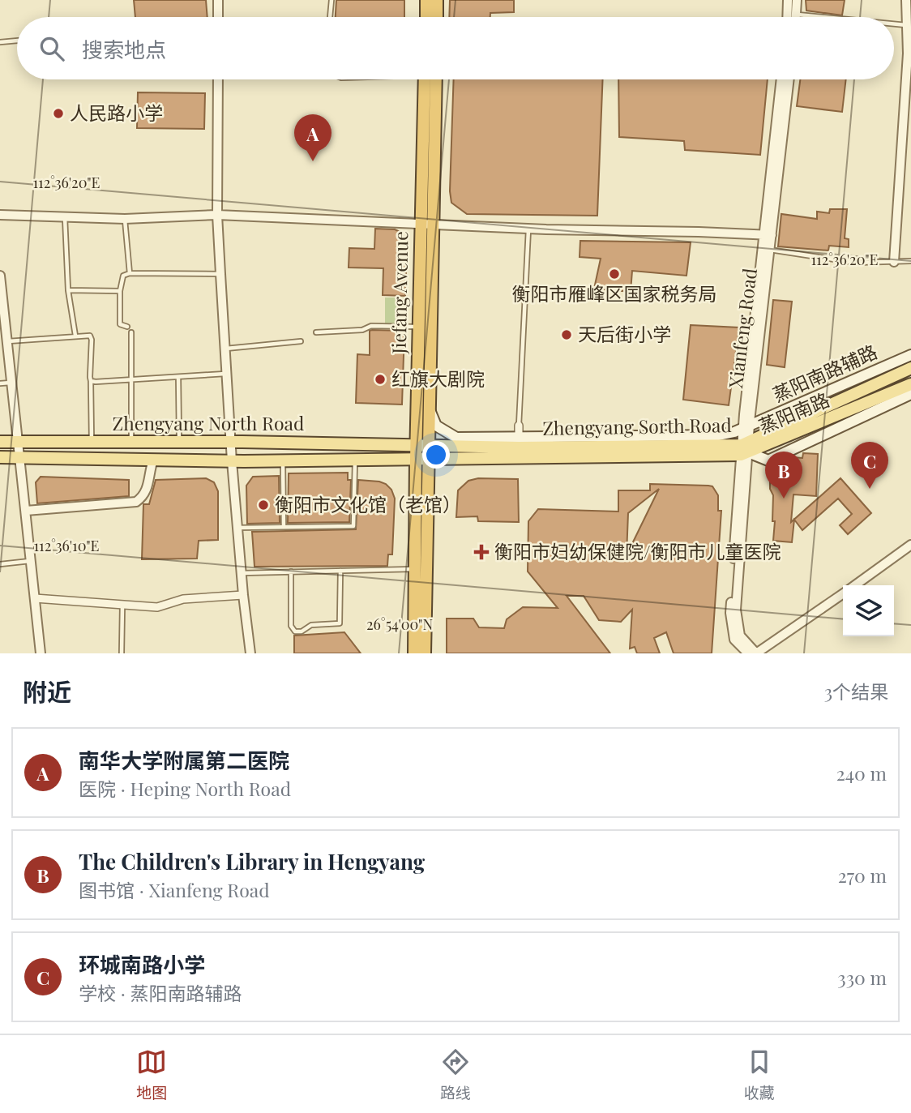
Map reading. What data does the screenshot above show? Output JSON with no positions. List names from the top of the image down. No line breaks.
{"streets":{"highway":["Jiefang Avenue"],"main road":["蒸阳南路辅路","蒸阳南路","Zhengyang North Road","Zhengyang Sorth Road"],"street":["Xianfeng Road"]},"crossings":[["Jiefang Avenue","蒸阳南路辅路"],["Jiefang Avenue","蒸阳南路"],["Jiefang Avenue","Zhengyang North Road"],["Jiefang Avenue","Zhengyang Sorth Road"],["Xianfeng Road","蒸阳南路辅路"],["Xianfeng Road","蒸阳南路"],["Xianfeng Road","Zhengyang Sorth Road"],["蒸阳南路辅路","Zhengyang Sorth Road"],["蒸阳南路","Zhengyang North Road"],["蒸阳南路","Zhengyang Sorth Road"],["Zhengyang North Road","Zhengyang Sorth Road"]],"places":{"other":["人民路小学","衡阳市雁峰区国家税务局","天后街小学","红旗大剧院","衡阳市文化馆（老馆）"],"health":["衡阳市妇幼保健院/衡阳市儿童医院"]},"page":{"search":"搜索地点","pins":["A","C","B"],"heading":["附近","3个结果"],"list":[{"mark":"A","name":"南华大学附属第二医院","note":"医院 · Heping North Road","value":"240 m"},{"mark":"B","name":"The Children's Library in Hengyang","note":"图书馆 · Xianfeng Road","value":"270 m"},{"mark":"C","name":"环城南路小学","note":"学校 · 蒸阳南路辅路","value":"330 m"}],"nav":["地图","路线","收藏"]},"coordinates":["112°36'20\"E","112°36'10\"E","26°54'00\"N"]}
